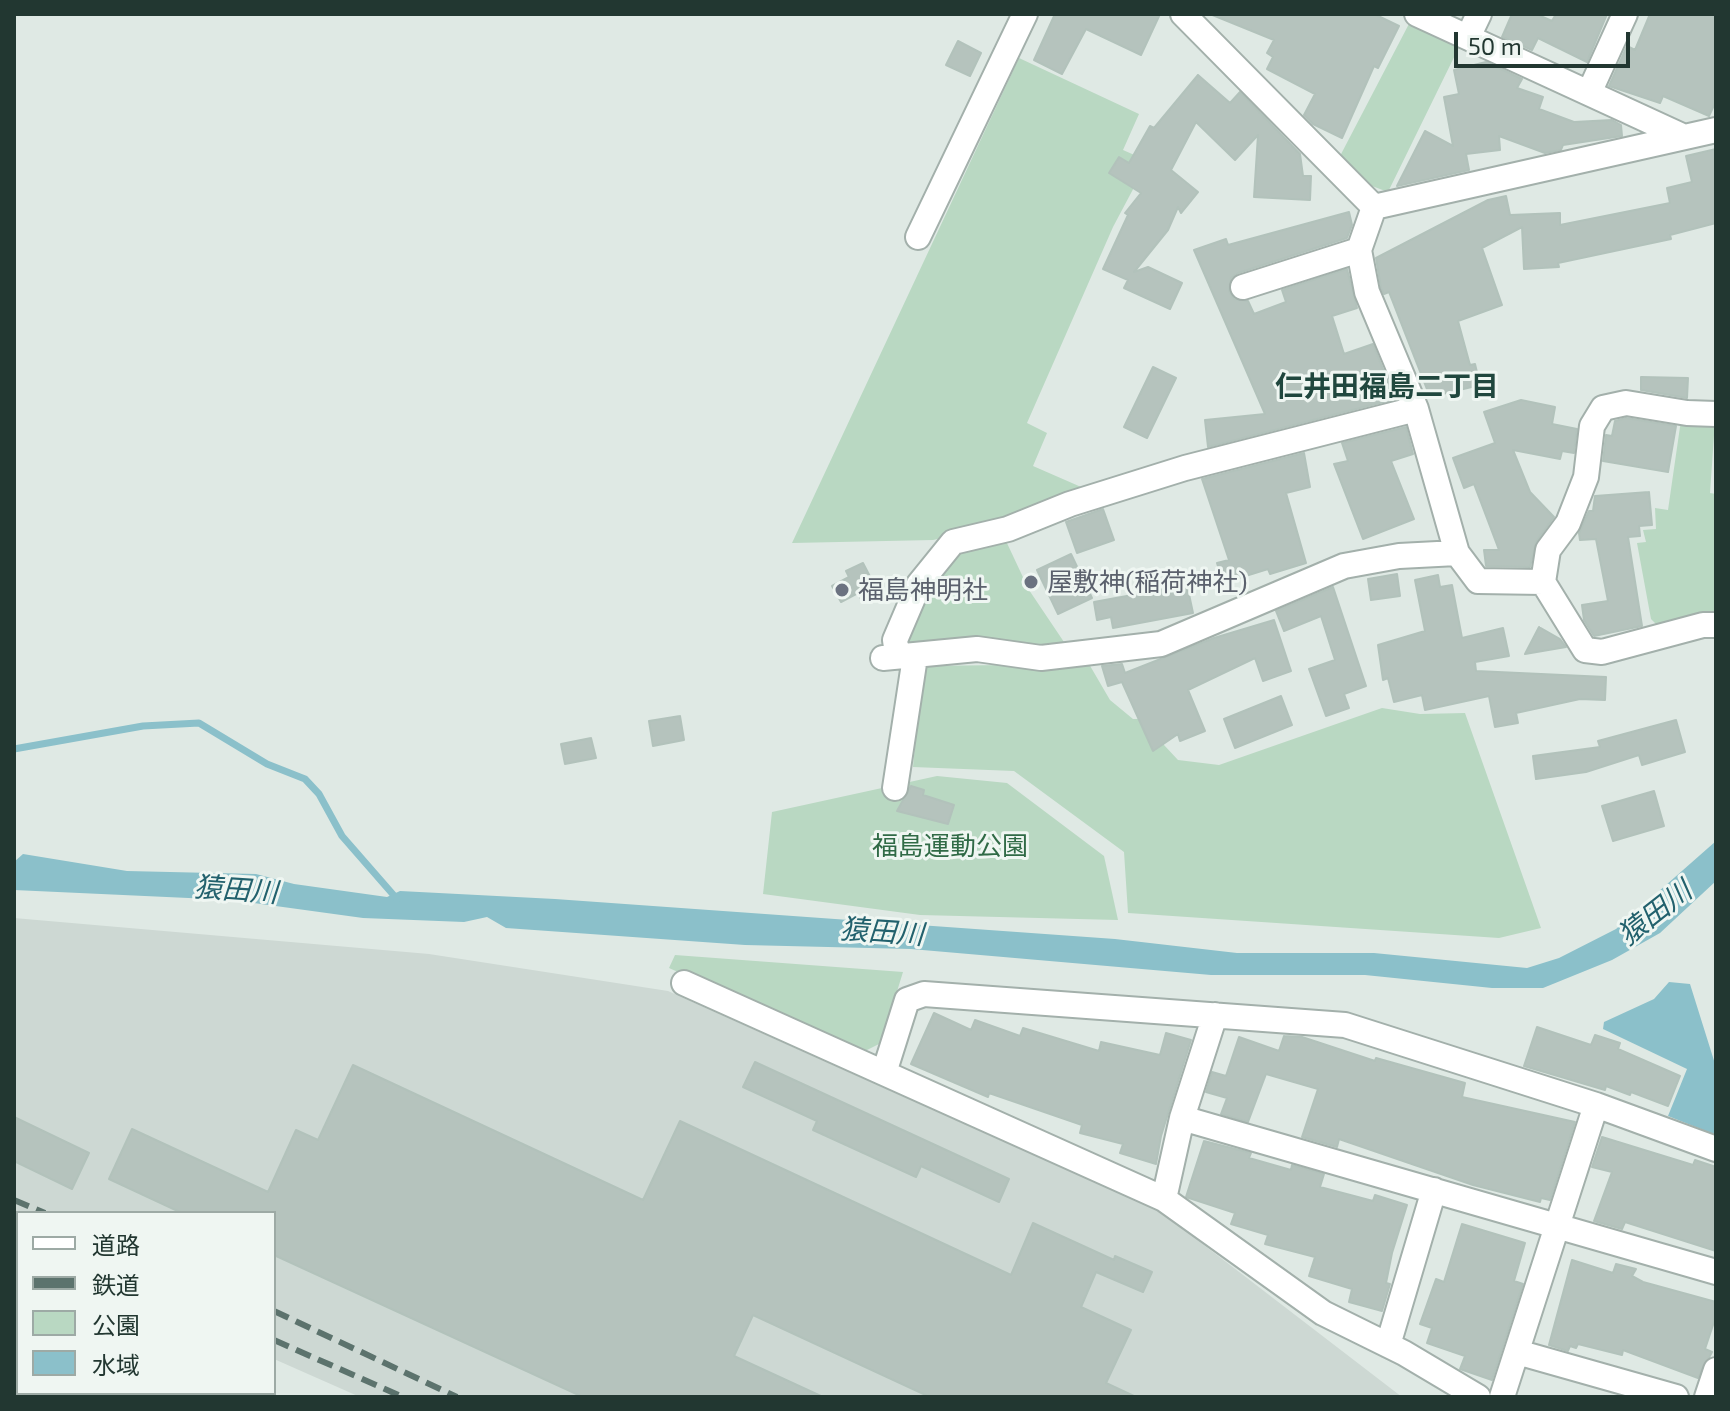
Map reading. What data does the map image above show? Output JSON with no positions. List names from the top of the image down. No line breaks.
{"districts":["仁井田福島二丁目"],"water":["猿田川"],"parks":["福島運動公園"],"places":["屋敷神(稲荷神社)","福島神明社"],"legend":["道路","鉄道","公園","水域"],"scale_bar":"50 m"}
